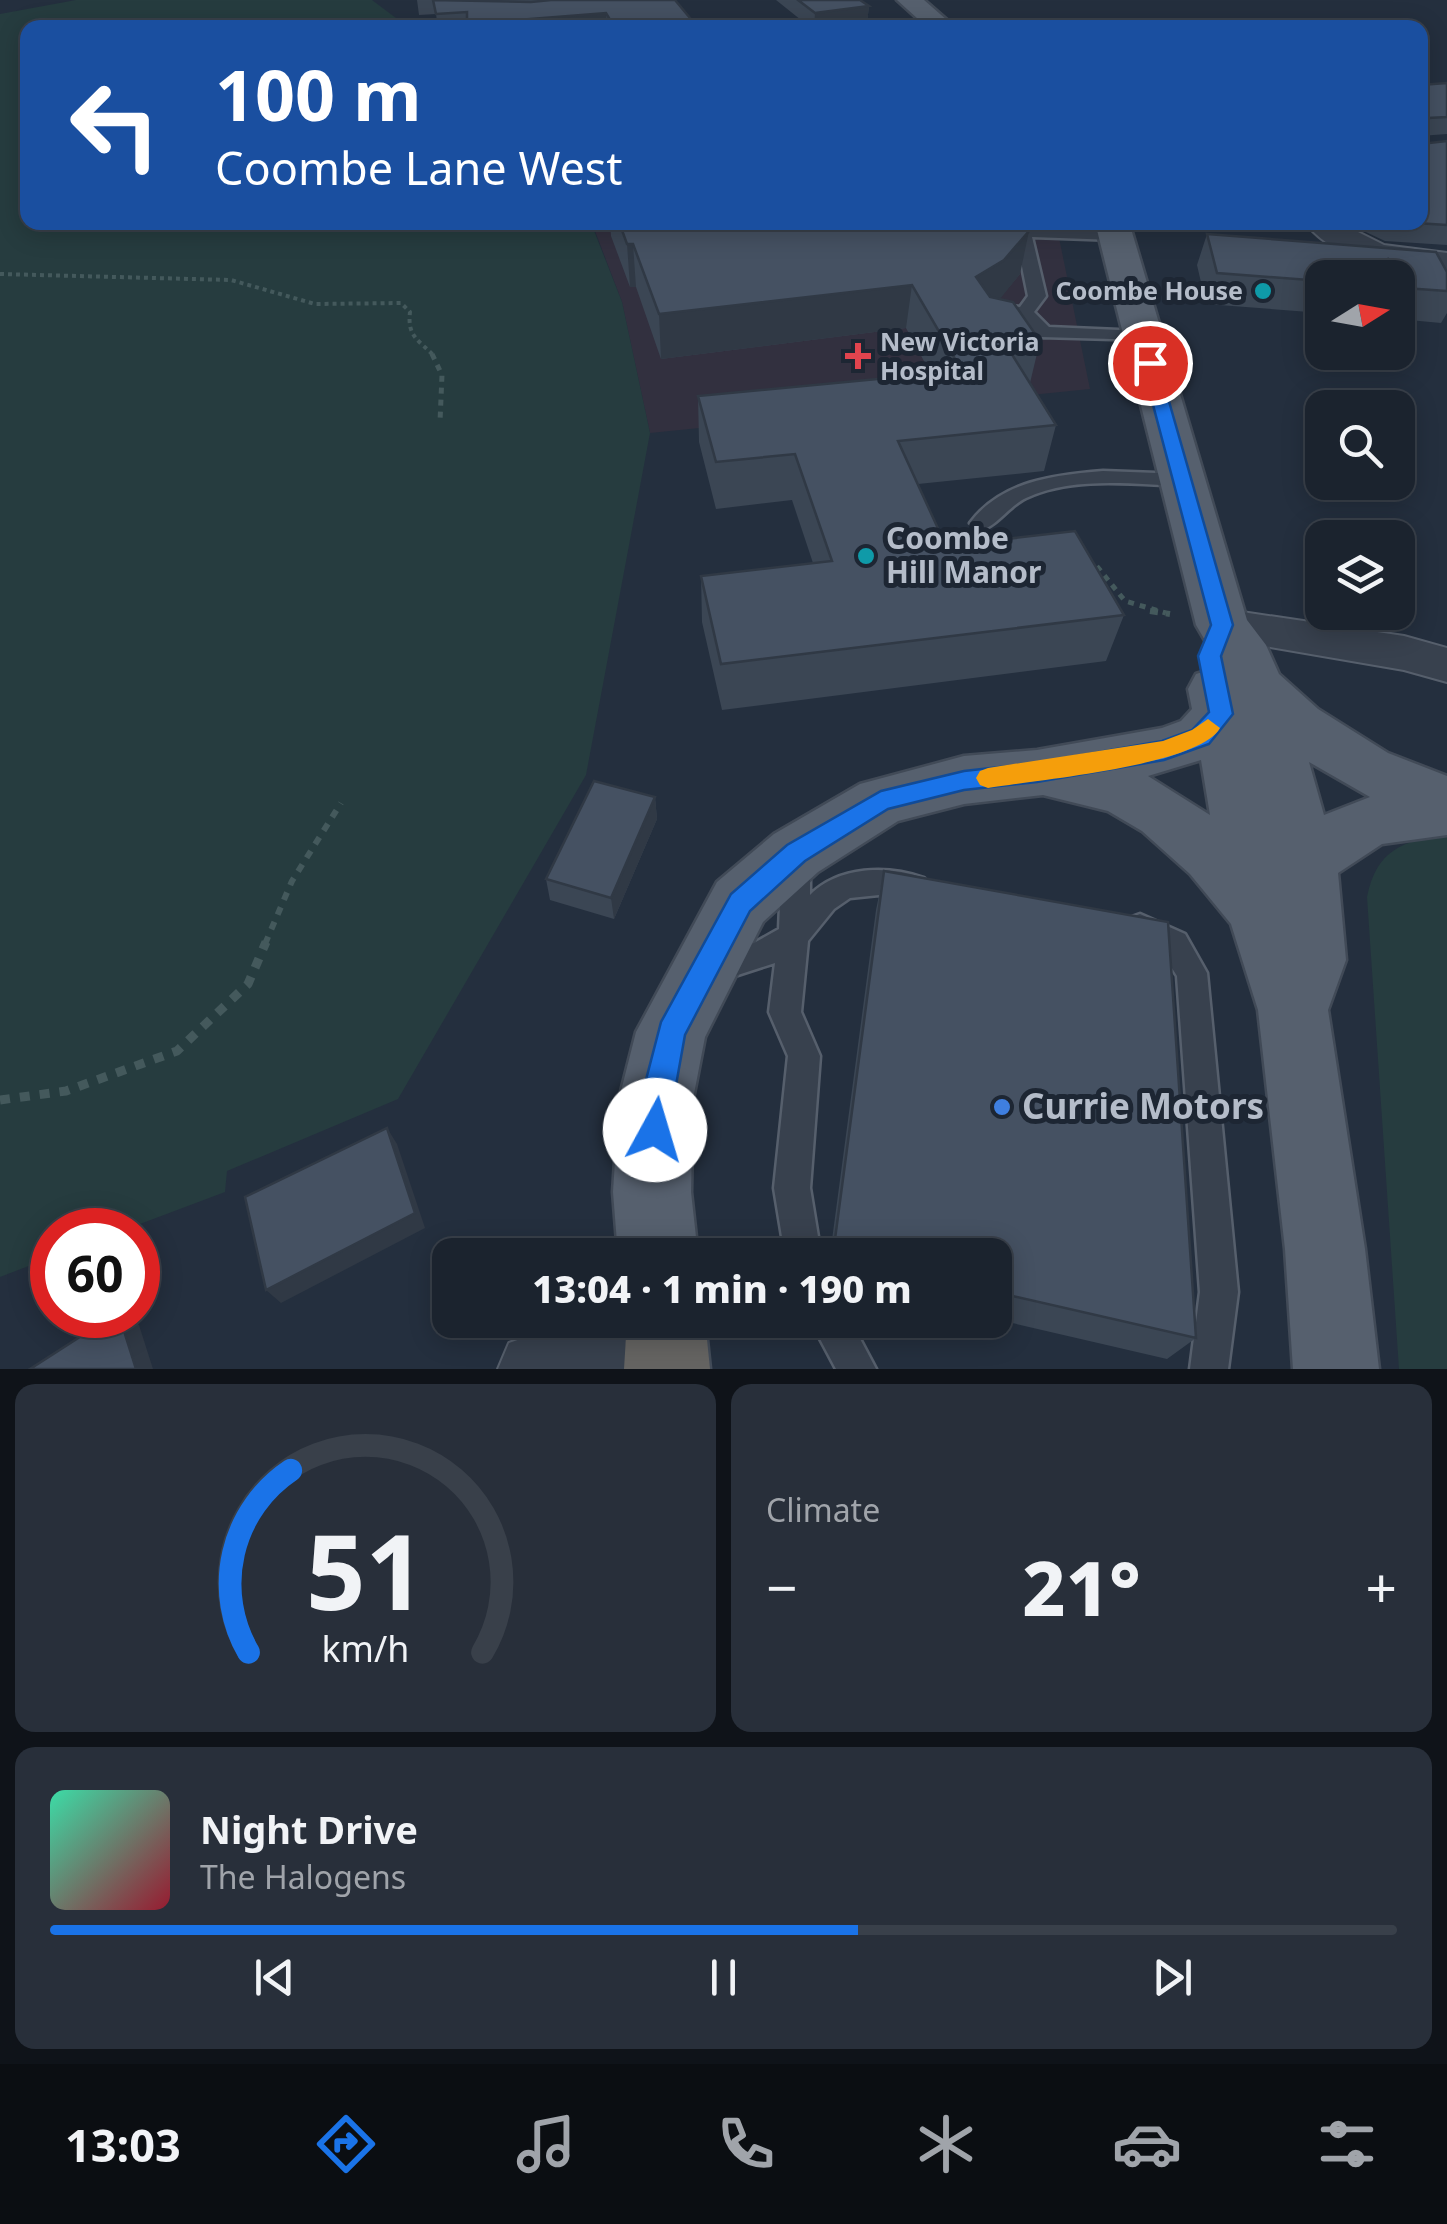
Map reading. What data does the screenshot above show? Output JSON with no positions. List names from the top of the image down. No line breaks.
{"places":{"other":["Coombe House","Coombe Hill Manor","Currie Motors"],"health":["New Victoria Hospital"]},"north":"right","page":{"turn":["100 m","Coombe Lane West"],"limit":"60","trip":"13:04 · 1 min · 190 m","tile":"Climate","heat":["−","21°","+"],"song":["Night Drive","The Halogens"],"tabs":"13:03","gauge":["51","km/h"]}}
